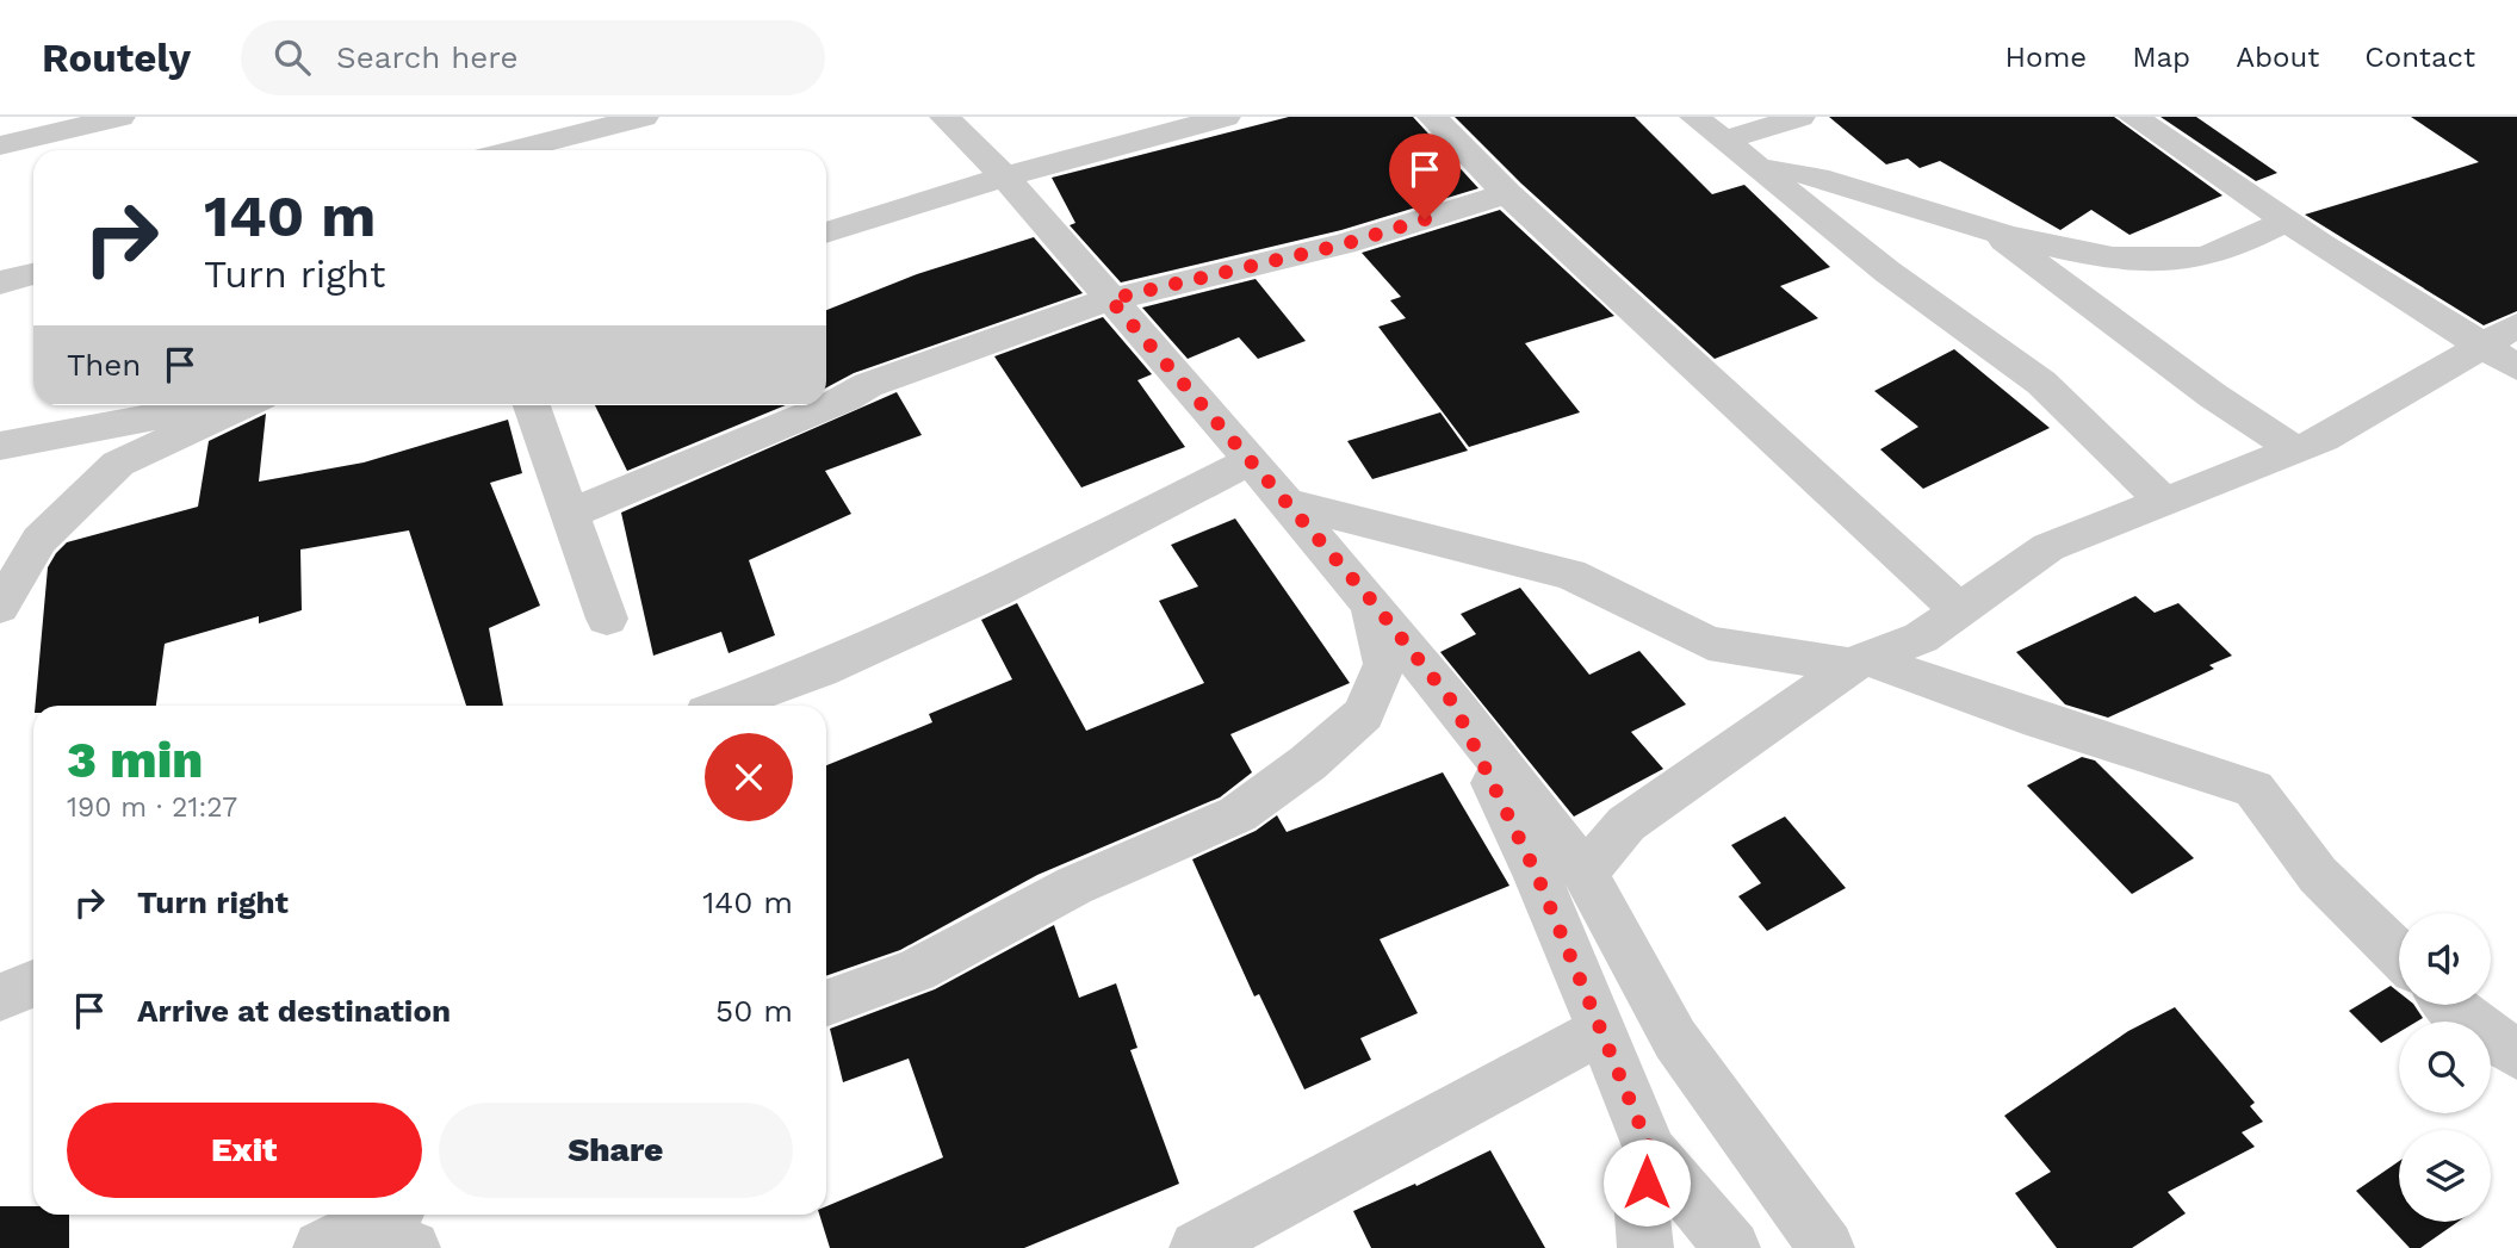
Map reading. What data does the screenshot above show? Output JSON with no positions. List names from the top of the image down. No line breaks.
{"page":{"header":"Routely","search":"Search here","nav":["Home","Map","About","Contact"],"turn":["140 m","Turn right"],"then":"Then","heading":["3 min","190 m · 21:27"],"list":[{"name":"Turn right","value":"140 m"},{"name":"Arrive at destination","value":"50 m"}],"buttons":["Exit","Share"]}}
